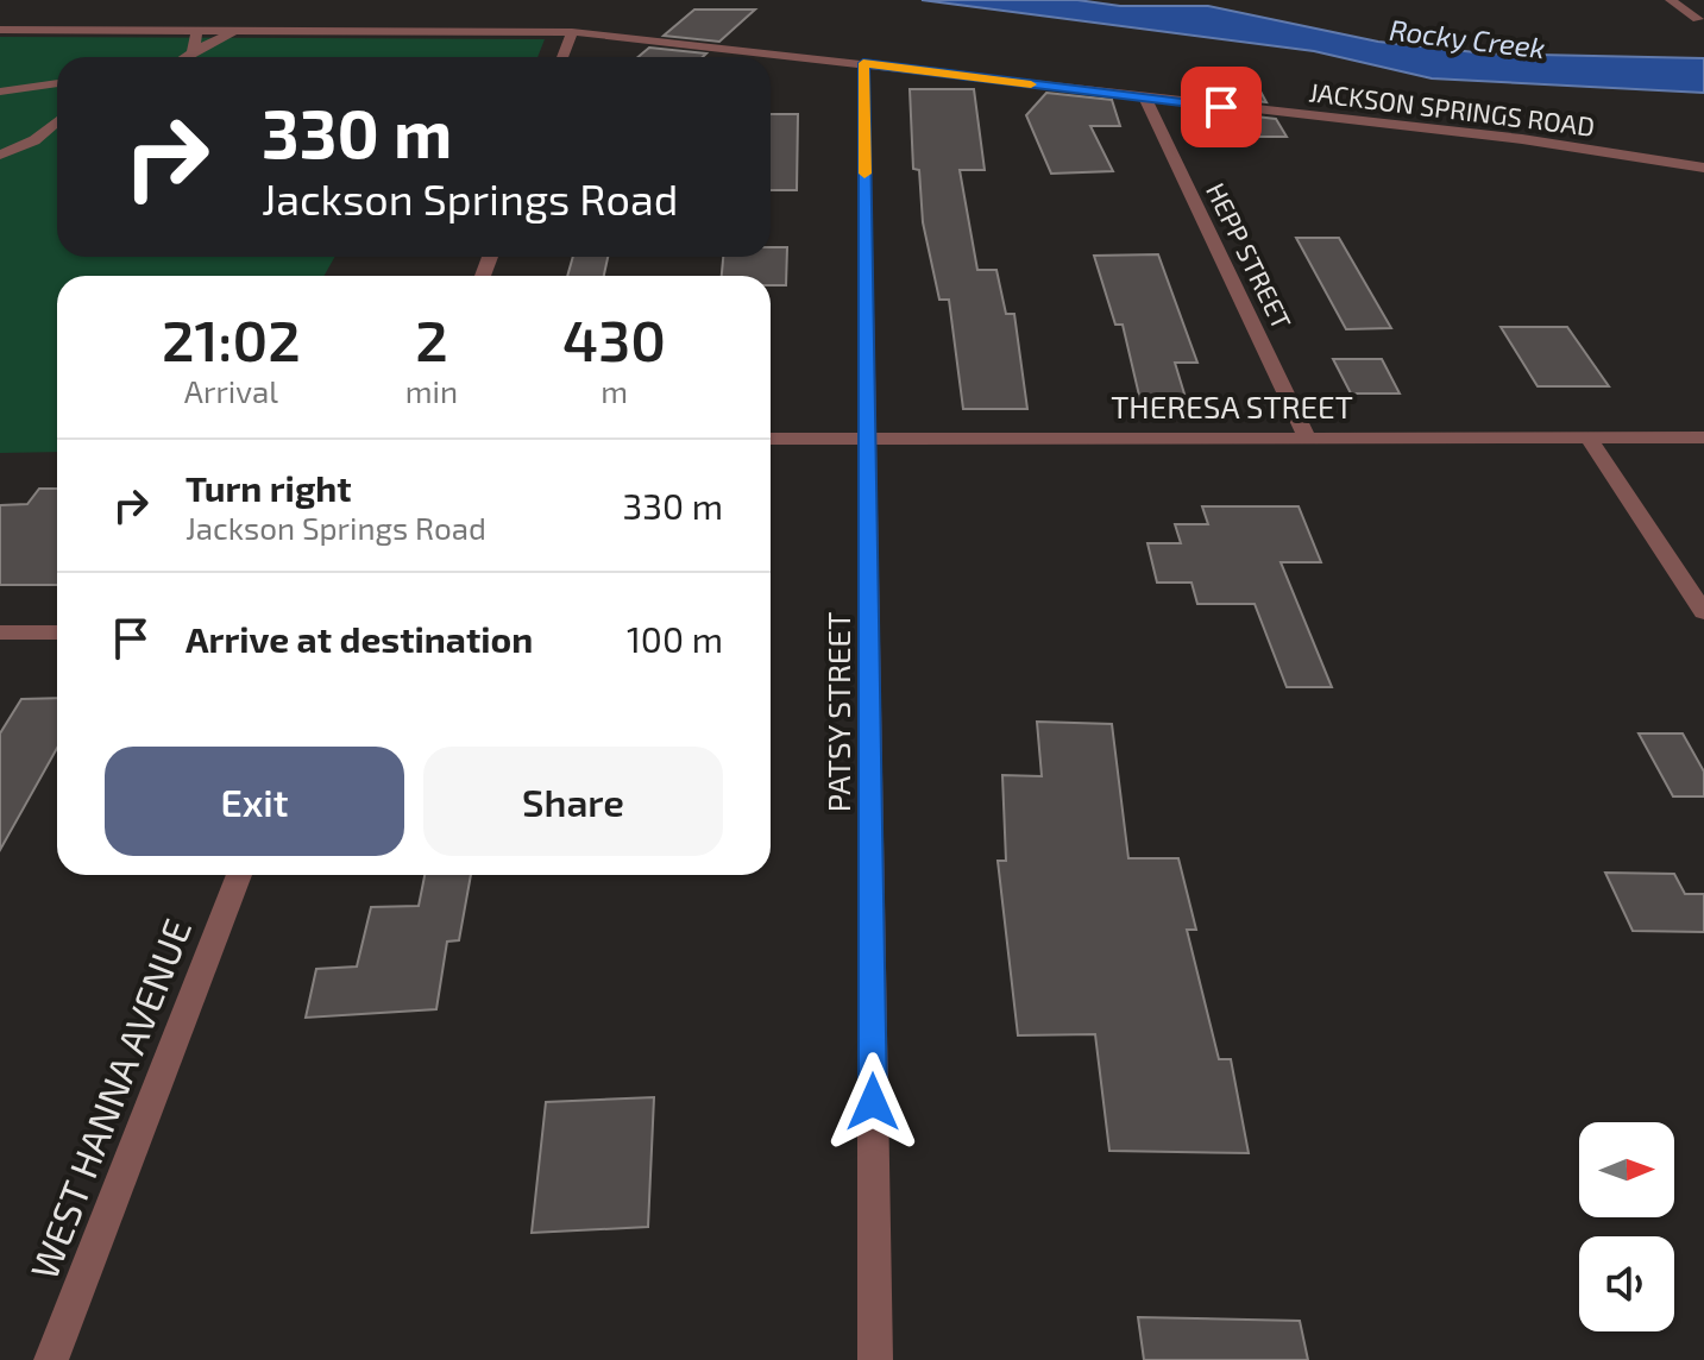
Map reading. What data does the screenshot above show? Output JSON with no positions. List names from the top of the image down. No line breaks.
{"streets":{"street":["JACKSON SPRINGS ROAD","HEPP STREET","THERESA STREET","PATSY STREET","WEST HANNA AVENUE"]},"crossings":[["JACKSON SPRINGS ROAD","HEPP STREET"],["JACKSON SPRINGS ROAD","PATSY STREET"],["HEPP STREET","THERESA STREET"],["THERESA STREET","PATSY STREET"]],"water":["Rocky Creek"],"north":"right","page":{"turn":["330 m","Jackson Springs Road"],"eta":["21:02","Arrival","2","min","430","m"],"list":[{"name":"Turn right","note":"Jackson Springs Road","value":"330 m"},{"name":"Arrive at destination","value":"100 m"}],"buttons":["Exit","Share"]}}
